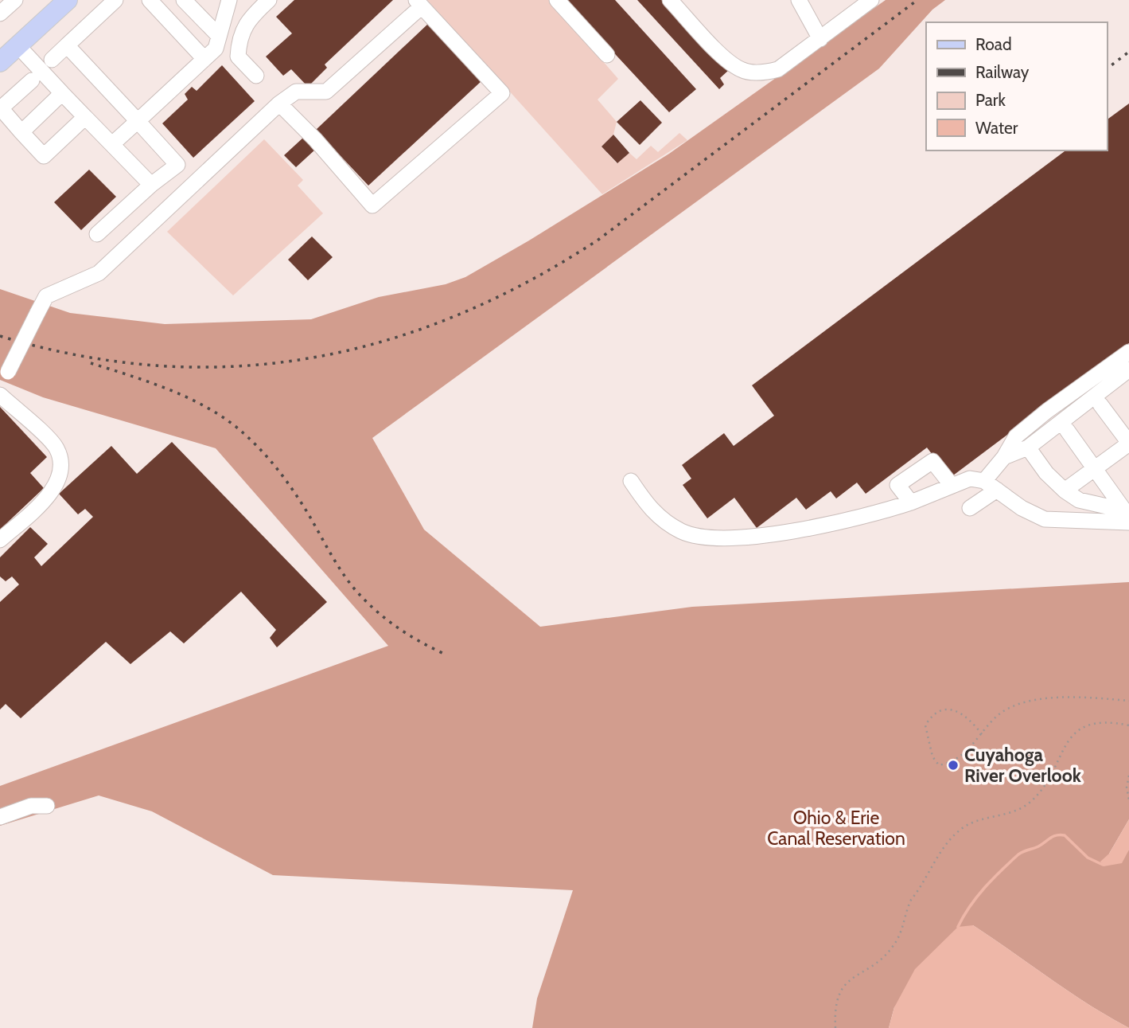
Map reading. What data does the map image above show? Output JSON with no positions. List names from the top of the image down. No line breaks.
{"parks":["Ohio & Erie Canal Reservation"],"places":["Cuyahoga River Overlook"],"legend":["Road","Railway","Park","Water"]}
